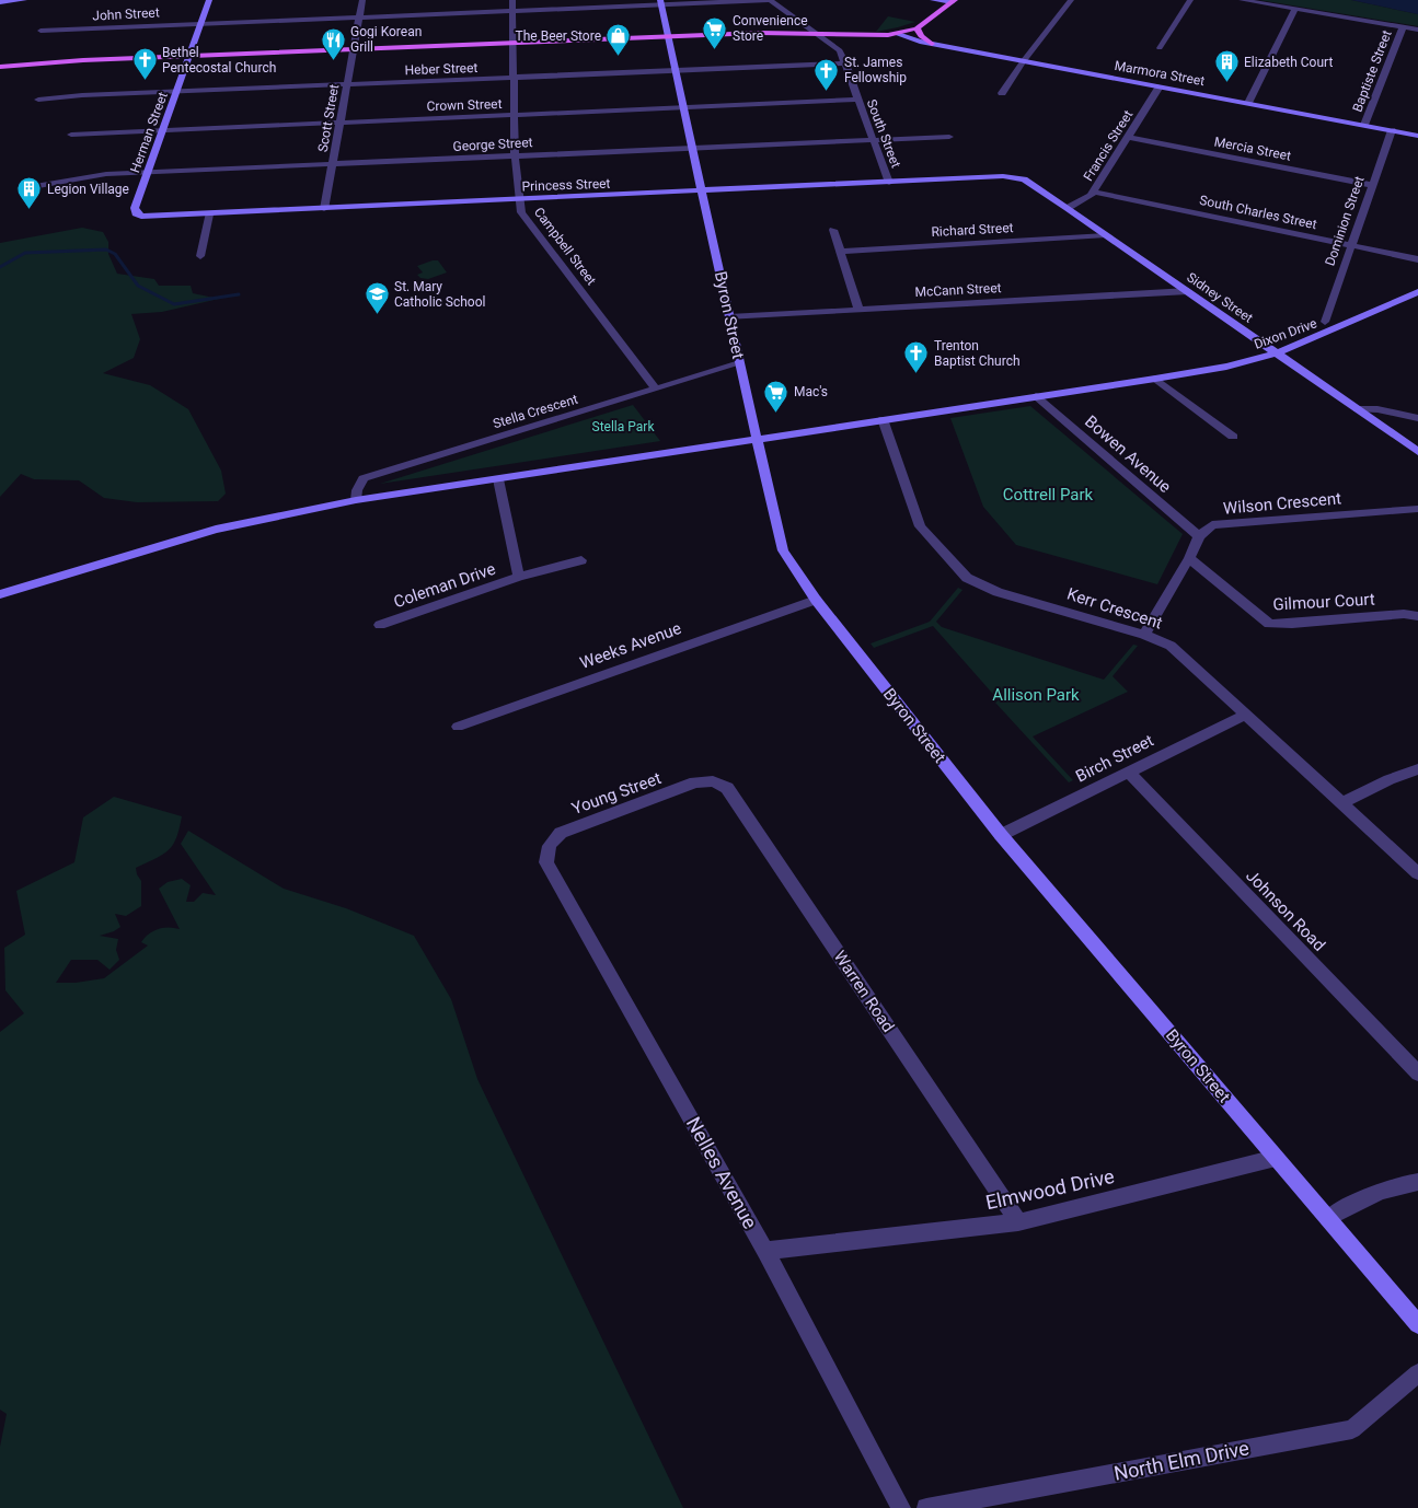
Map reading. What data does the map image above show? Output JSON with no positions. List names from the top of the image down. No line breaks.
{"streets":{"street":["John Street","Heber Street","Baptiste Street","Marmora Street","Crown Street","Scott Street","Herman Street","South Street","George Street","Francis Street","Mercia Street","Princess Street","South Charles Street","Dominion Street","Richard Street","Campbell Street","McCann Street","Sidney Street","Byron Street","Dixon Drive","Stella Crescent","Bowen Avenue","Wilson Crescent","Coleman Drive","Gilmour Court","Kerr Crescent","Weeks Avenue","Birch Street","Young Street","Johnson Road","Warren Road","Nelles Avenue","Elmwood Drive","North Elm Drive"]},"crossings":[["John Street","Scott Street"],["John Street","Herman Street"],["John Street","South Street"],["John Street","Campbell Street"],["John Street","Byron Street"],["Heber Street","Scott Street"],["Heber Street","Herman Street"],["Heber Street","South Street"],["Heber Street","Campbell Street"],["Heber Street","Byron Street"],["Baptiste Street","Marmora Street"],["Marmora Street","Francis Street"],["Marmora Street","Dominion Street"],["Crown Street","Scott Street"],["Crown Street","Herman Street"],["Crown Street","South Street"],["Crown Street","Campbell Street"],["Crown Street","Byron Street"],["Scott Street","George Street"],["Scott Street","Princess Street"],["Herman Street","George Street"],["Herman Street","Princess Street"],["South Street","George Street"],["South Street","Princess Street"],["George Street","Campbell Street"],["George Street","Byron Street"],["Francis Street","Mercia Street"],["Francis Street","South Charles Street"],["Francis Street","Sidney Street"],["Mercia Street","Dominion Street"],["Princess Street","Campbell Street"],["Princess Street","Sidney Street"],["Princess Street","Byron Street"],["South Charles Street","Dominion Street"],["Richard Street","Sidney Street"],["Campbell Street","Stella Crescent"],["McCann Street","Sidney Street"],["McCann Street","Byron Street"],["Sidney Street","Dixon Drive"],["Byron Street","Dixon Drive"],["Byron Street","Stella Crescent"],["Byron Street","Weeks Avenue"],["Byron Street","Birch Street"],["Byron Street","Elmwood Drive"],["Dixon Drive","Stella Crescent"],["Dixon Drive","Bowen Avenue"],["Dixon Drive","Coleman Drive"],["Dixon Drive","Kerr Crescent"],["Bowen Avenue","Wilson Crescent"],["Kerr Crescent","Birch Street"],["Birch Street","Johnson Road"],["Young Street","Warren Road"],["Young Street","Nelles Avenue"],["Warren Road","Elmwood Drive"],["Nelles Avenue","Elmwood Drive"]],"parks":["Stella Park","Cottrell Park","Allison Park"],"places":{"supermarket":["Convenience Store","Mac's"],"shop":["The Beer Store"],"restaurant":["Gogi Korean Grill"],"church":["Bethel Pentecostal Church","St. James Fellowship","Trenton Baptist Church"],"building":["Elizabeth Court","Legion Village"],"school or university":["St. Mary Catholic School"]}}
